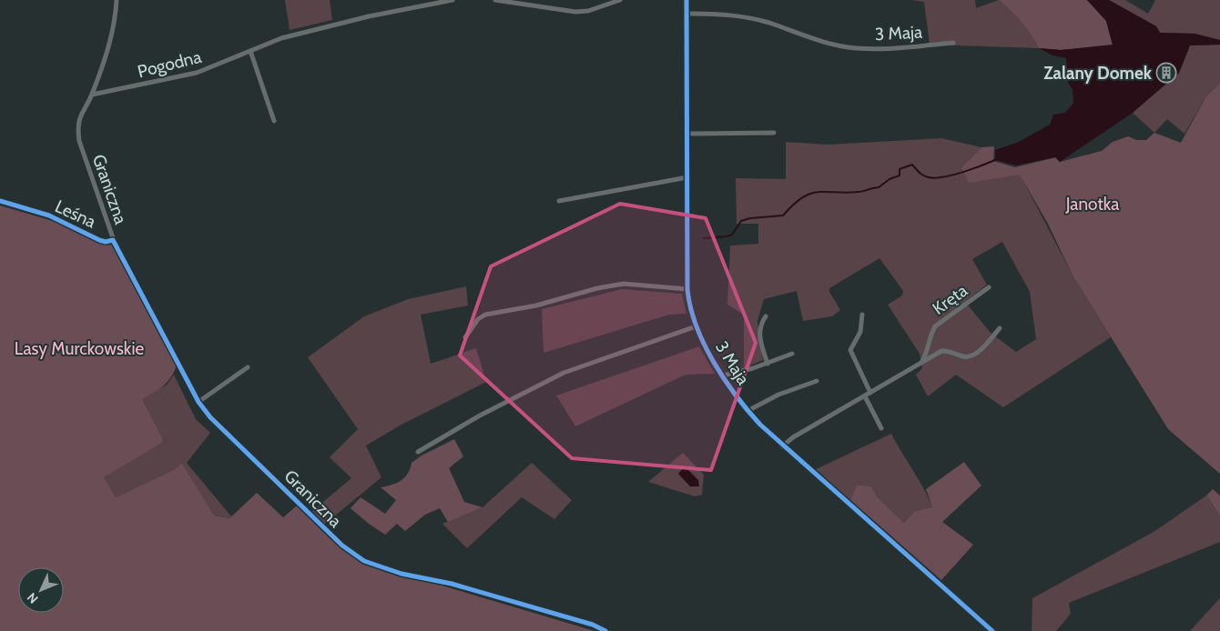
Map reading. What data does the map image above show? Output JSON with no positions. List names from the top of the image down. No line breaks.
{"streets":{"street":["3 Maja","Pogodna","Graniczna","Leśna","Kręta"]},"crossings":[["Pogodna","Graniczna"],["Graniczna","Leśna"]],"parks":["Janotka","Lasy Murckowskie"],"places":{"building":["Zalany Domek"]},"north":"bottom left"}
